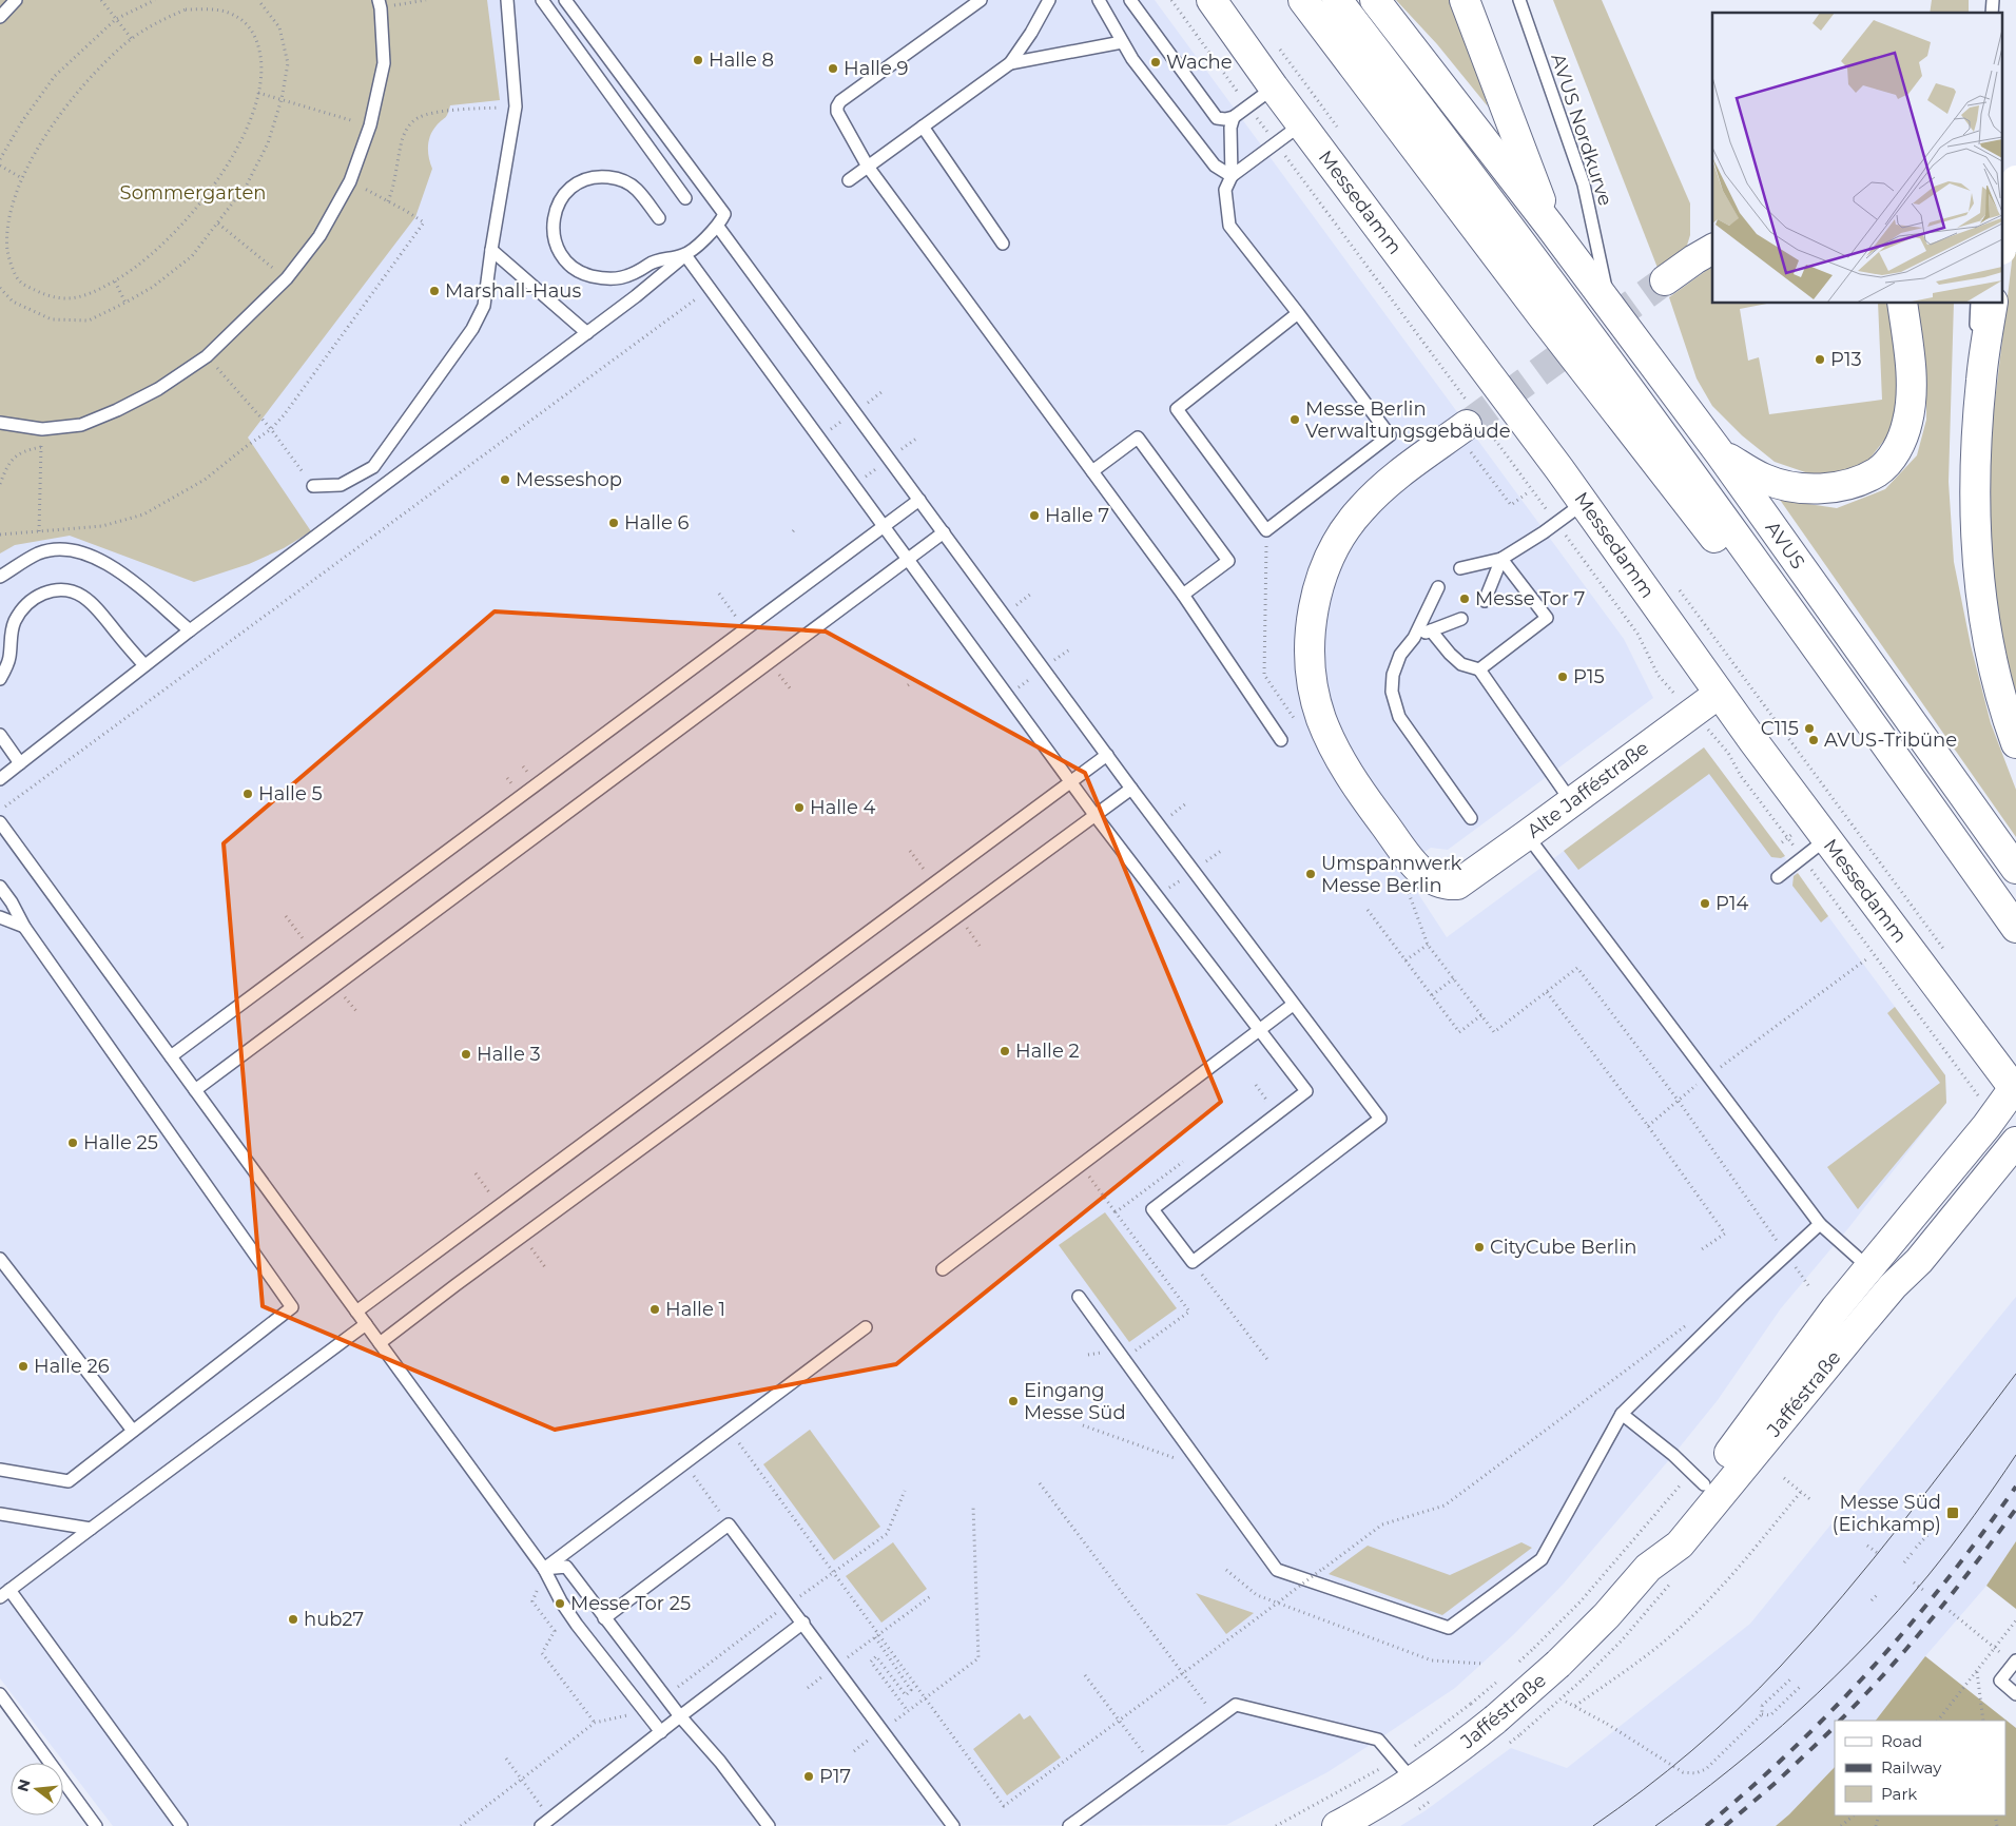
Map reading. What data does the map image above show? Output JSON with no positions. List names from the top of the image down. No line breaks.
{"streets":{"main road":["Messedamm","AVUS","Alte Jafféstraße","Jafféstraße"],"lane":["AVUS Nordkurve"]},"crossings":[["AVUS Nordkurve","AVUS"],["Messedamm","Alte Jafféstraße"],["Messedamm","Jafféstraße"]],"parks":["Sommergarten"],"places":{"other":["Halle 8","Wache","Halle 9","Marshall-Haus","P13","Messe Berlin Verwaltungsgebäude","Messeshop","Halle 7","Halle 6","Messe Tor 7","P15","C115","AVUS-Tribüne","Halle 5","Halle 4","Umspannwerk Messe Berlin","P14","Halle 2","Halle 3","Halle 25","CityCube Berlin","Halle 1","Halle 26","Eingang Messe Süd","Messe Tor 25","hub27","P17"],"transit":["Messe Süd (Eichkamp)"]},"legend":["Road","Railway","Park"],"north":"left"}
